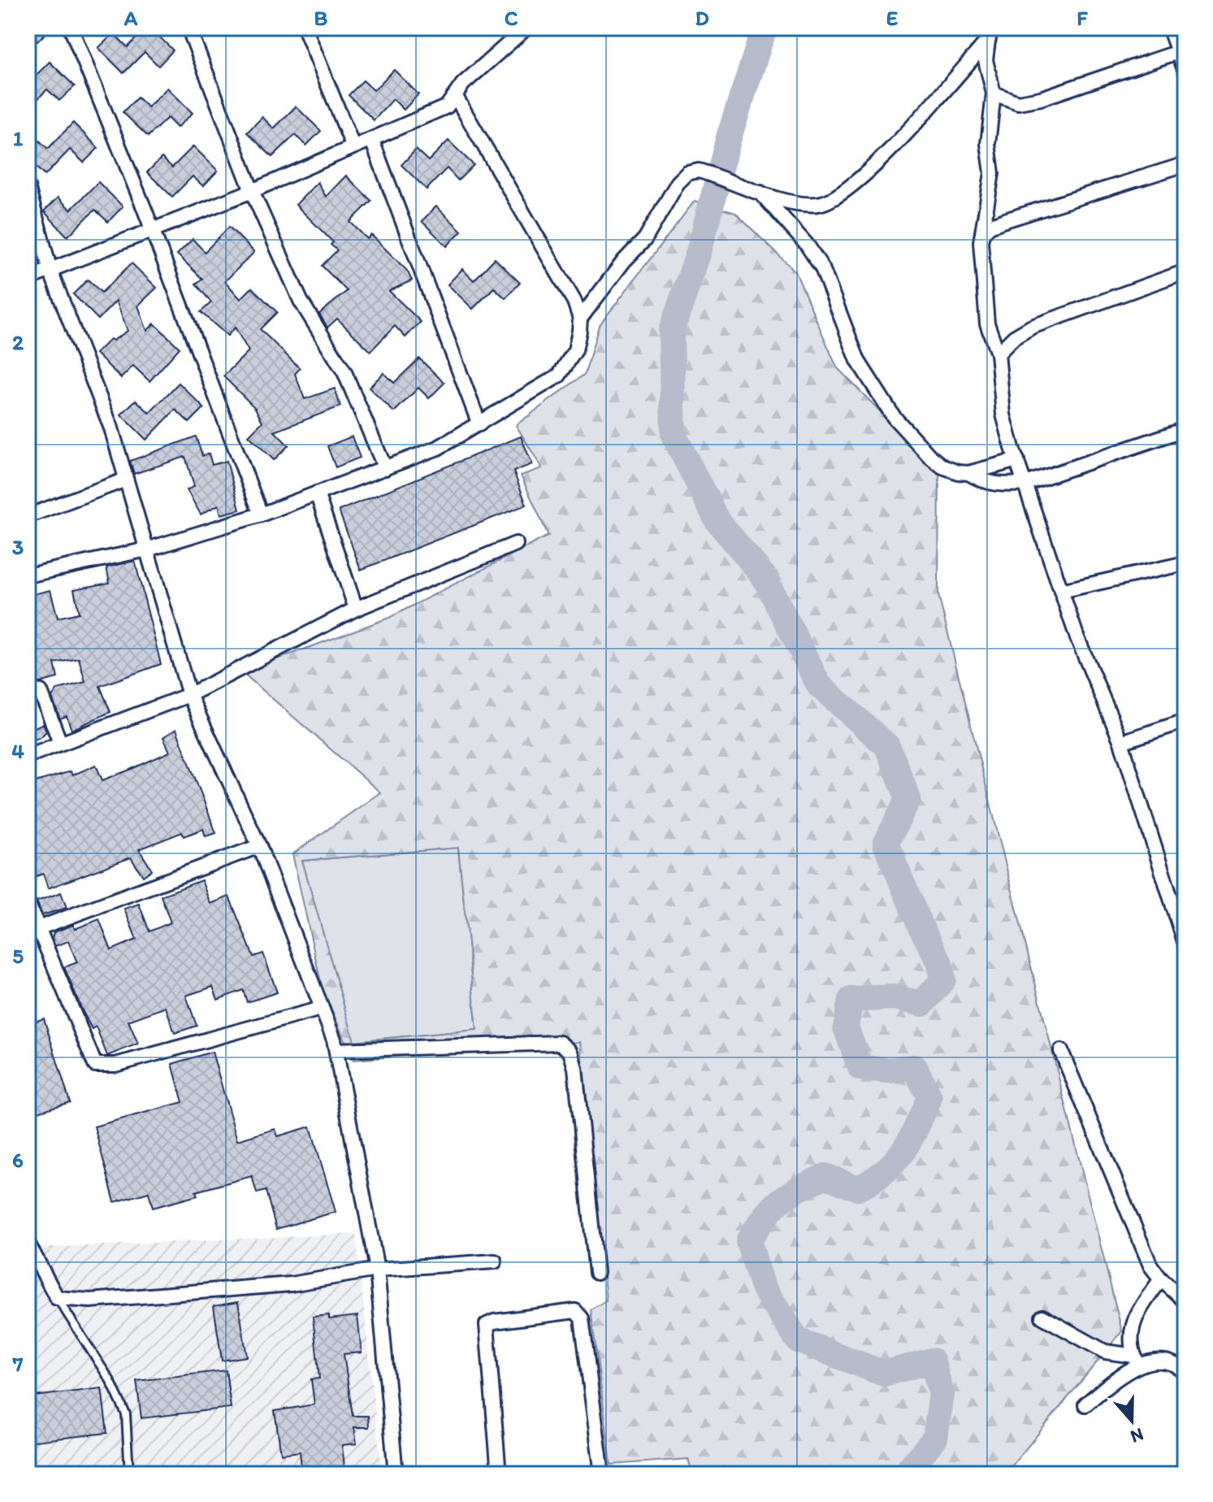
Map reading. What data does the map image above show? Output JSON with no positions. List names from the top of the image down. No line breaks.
{"north":"bottom","grid":{"columns":["A","B","C","D","E","F"],"rows":["1","2","3","4","5","6","7"]}}
